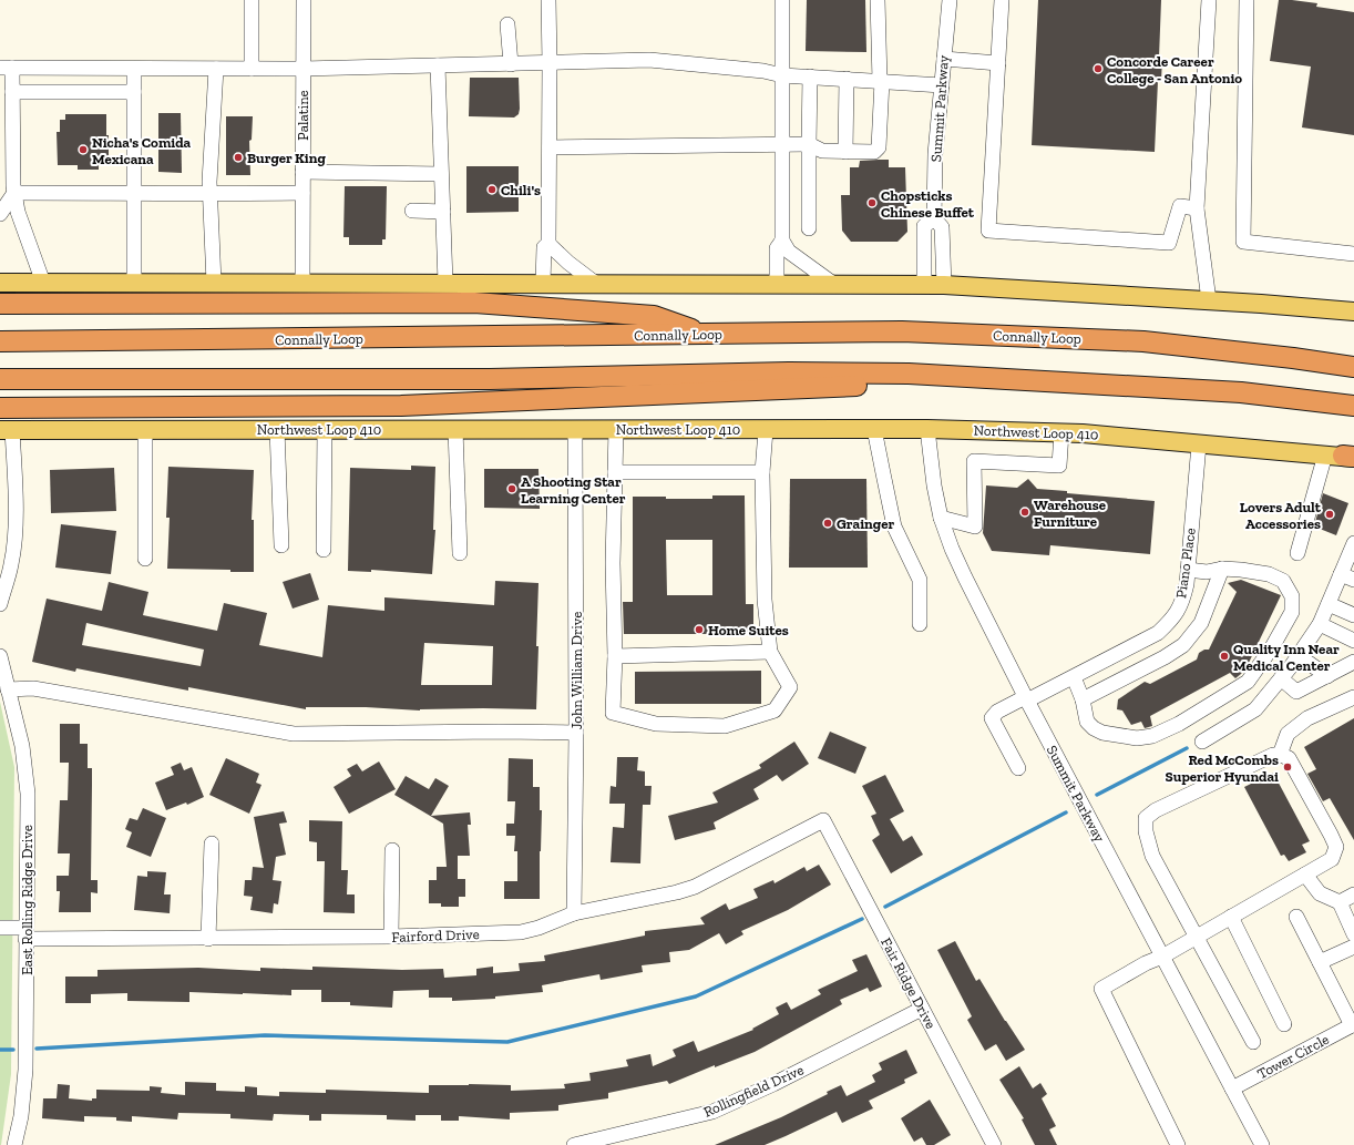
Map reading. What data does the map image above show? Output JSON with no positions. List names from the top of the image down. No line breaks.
{"streets":{"highway":["Connally Loop"],"main road":["Northwest Loop 410"],"street":["Summit Parkway","Palatine","Piano Place","John William Drive","East Rolling Ridge Drive","Fairford Drive","Fair Ridge Drive","Tower Circle","Rollingfield Drive"]},"crossings":[["Summit Parkway","Northwest Loop 410"],["Summit Parkway","Piano Place"],["Summit Parkway","Tower Circle"],["Northwest Loop 410","Piano Place"],["Northwest Loop 410","John William Drive"],["John William Drive","Fairford Drive"],["East Rolling Ridge Drive","Fairford Drive"],["Fairford Drive","Fair Ridge Drive"],["Fair Ridge Drive","Rollingfield Drive"]],"places":["Concorde Career College - San Antonio","Nicha's Comida Mexicana","Burger King","Chili's","Chopsticks Chinese Buffet","A Shooting Star Learning Center","Warehouse Furniture","Lovers Adult Accessories","Grainger","Home Suites","Quality Inn Near Medical Center","Red McCombs Superior Hyundai"]}
